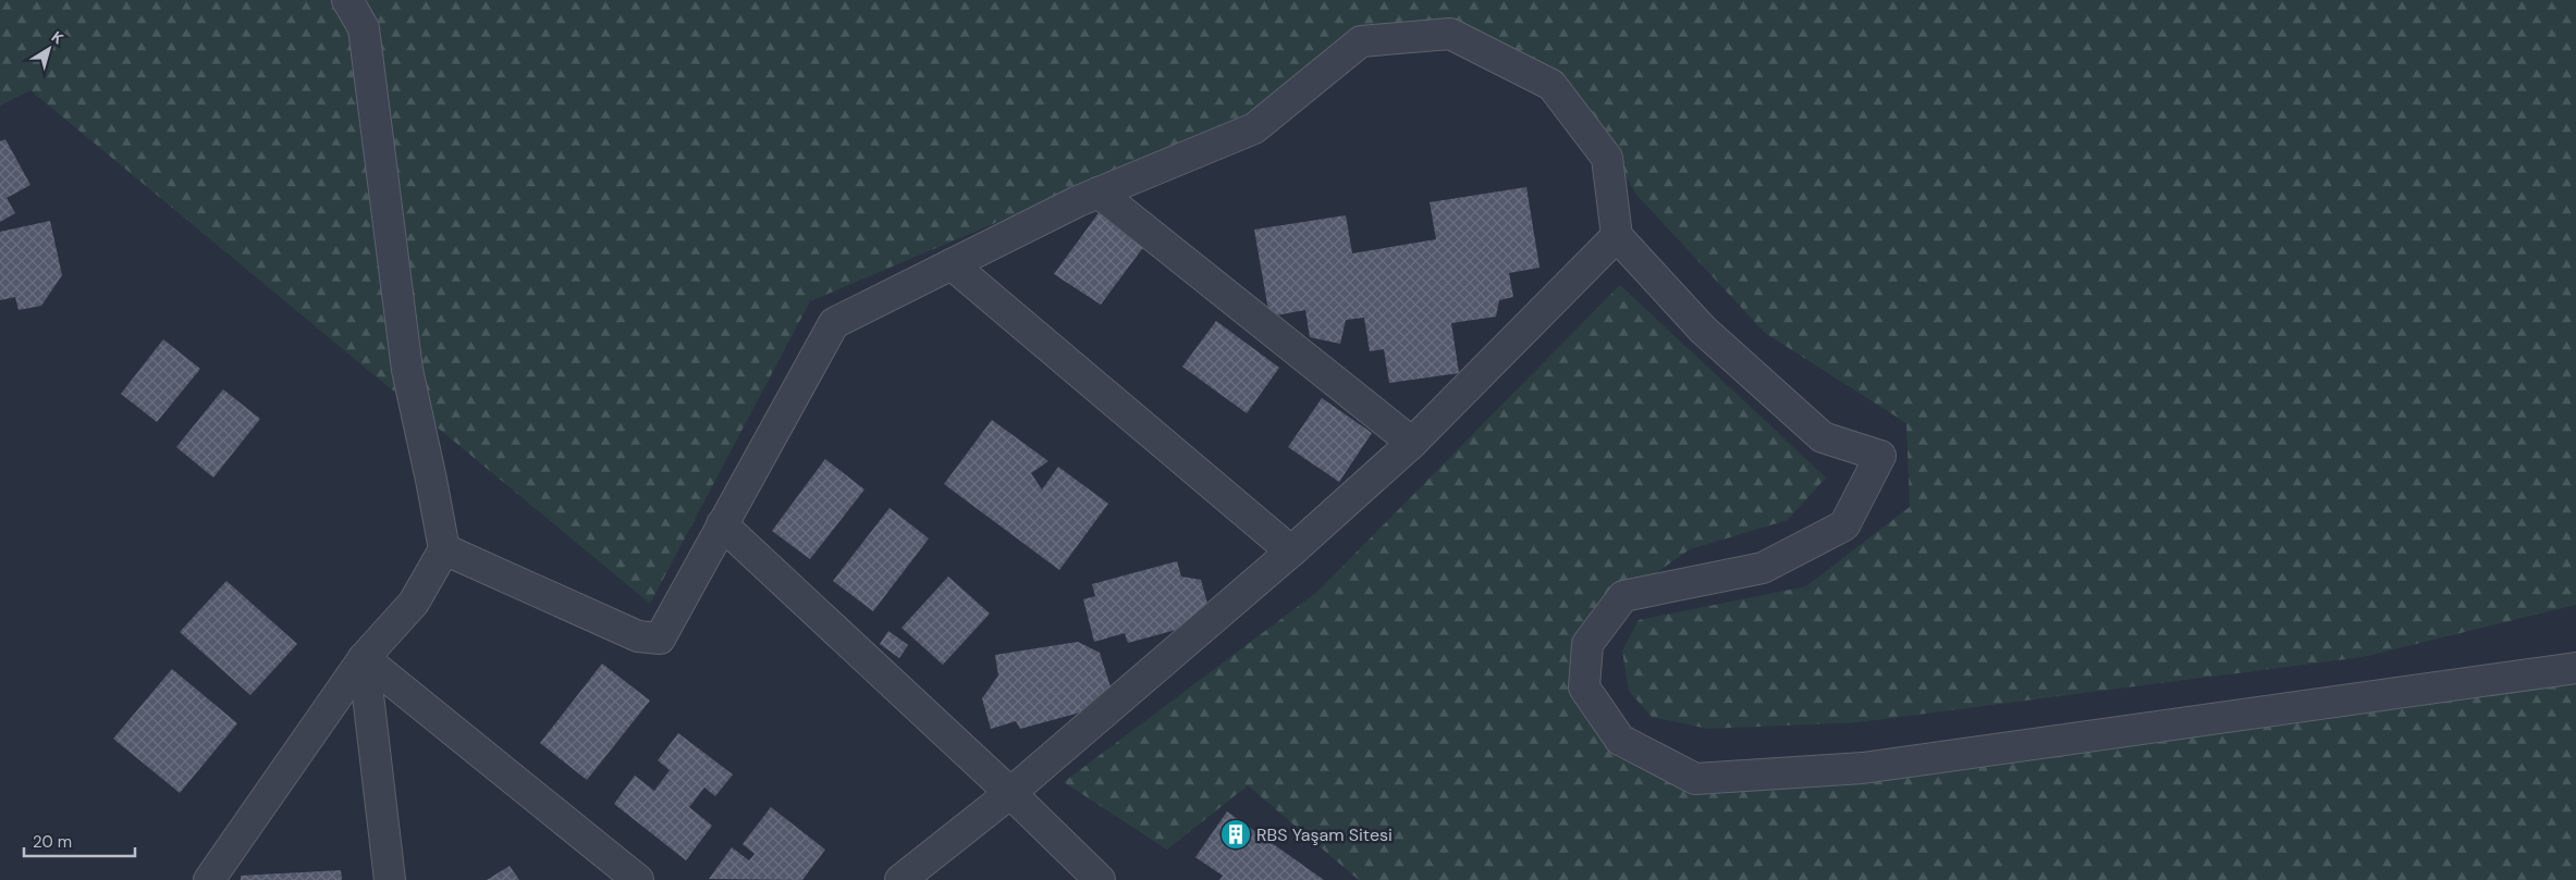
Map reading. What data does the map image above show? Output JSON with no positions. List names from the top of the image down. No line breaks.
{"places":{"building":["RBS Yaşam Sitesi"]},"scale_bar":"20 m","north":"top right"}
